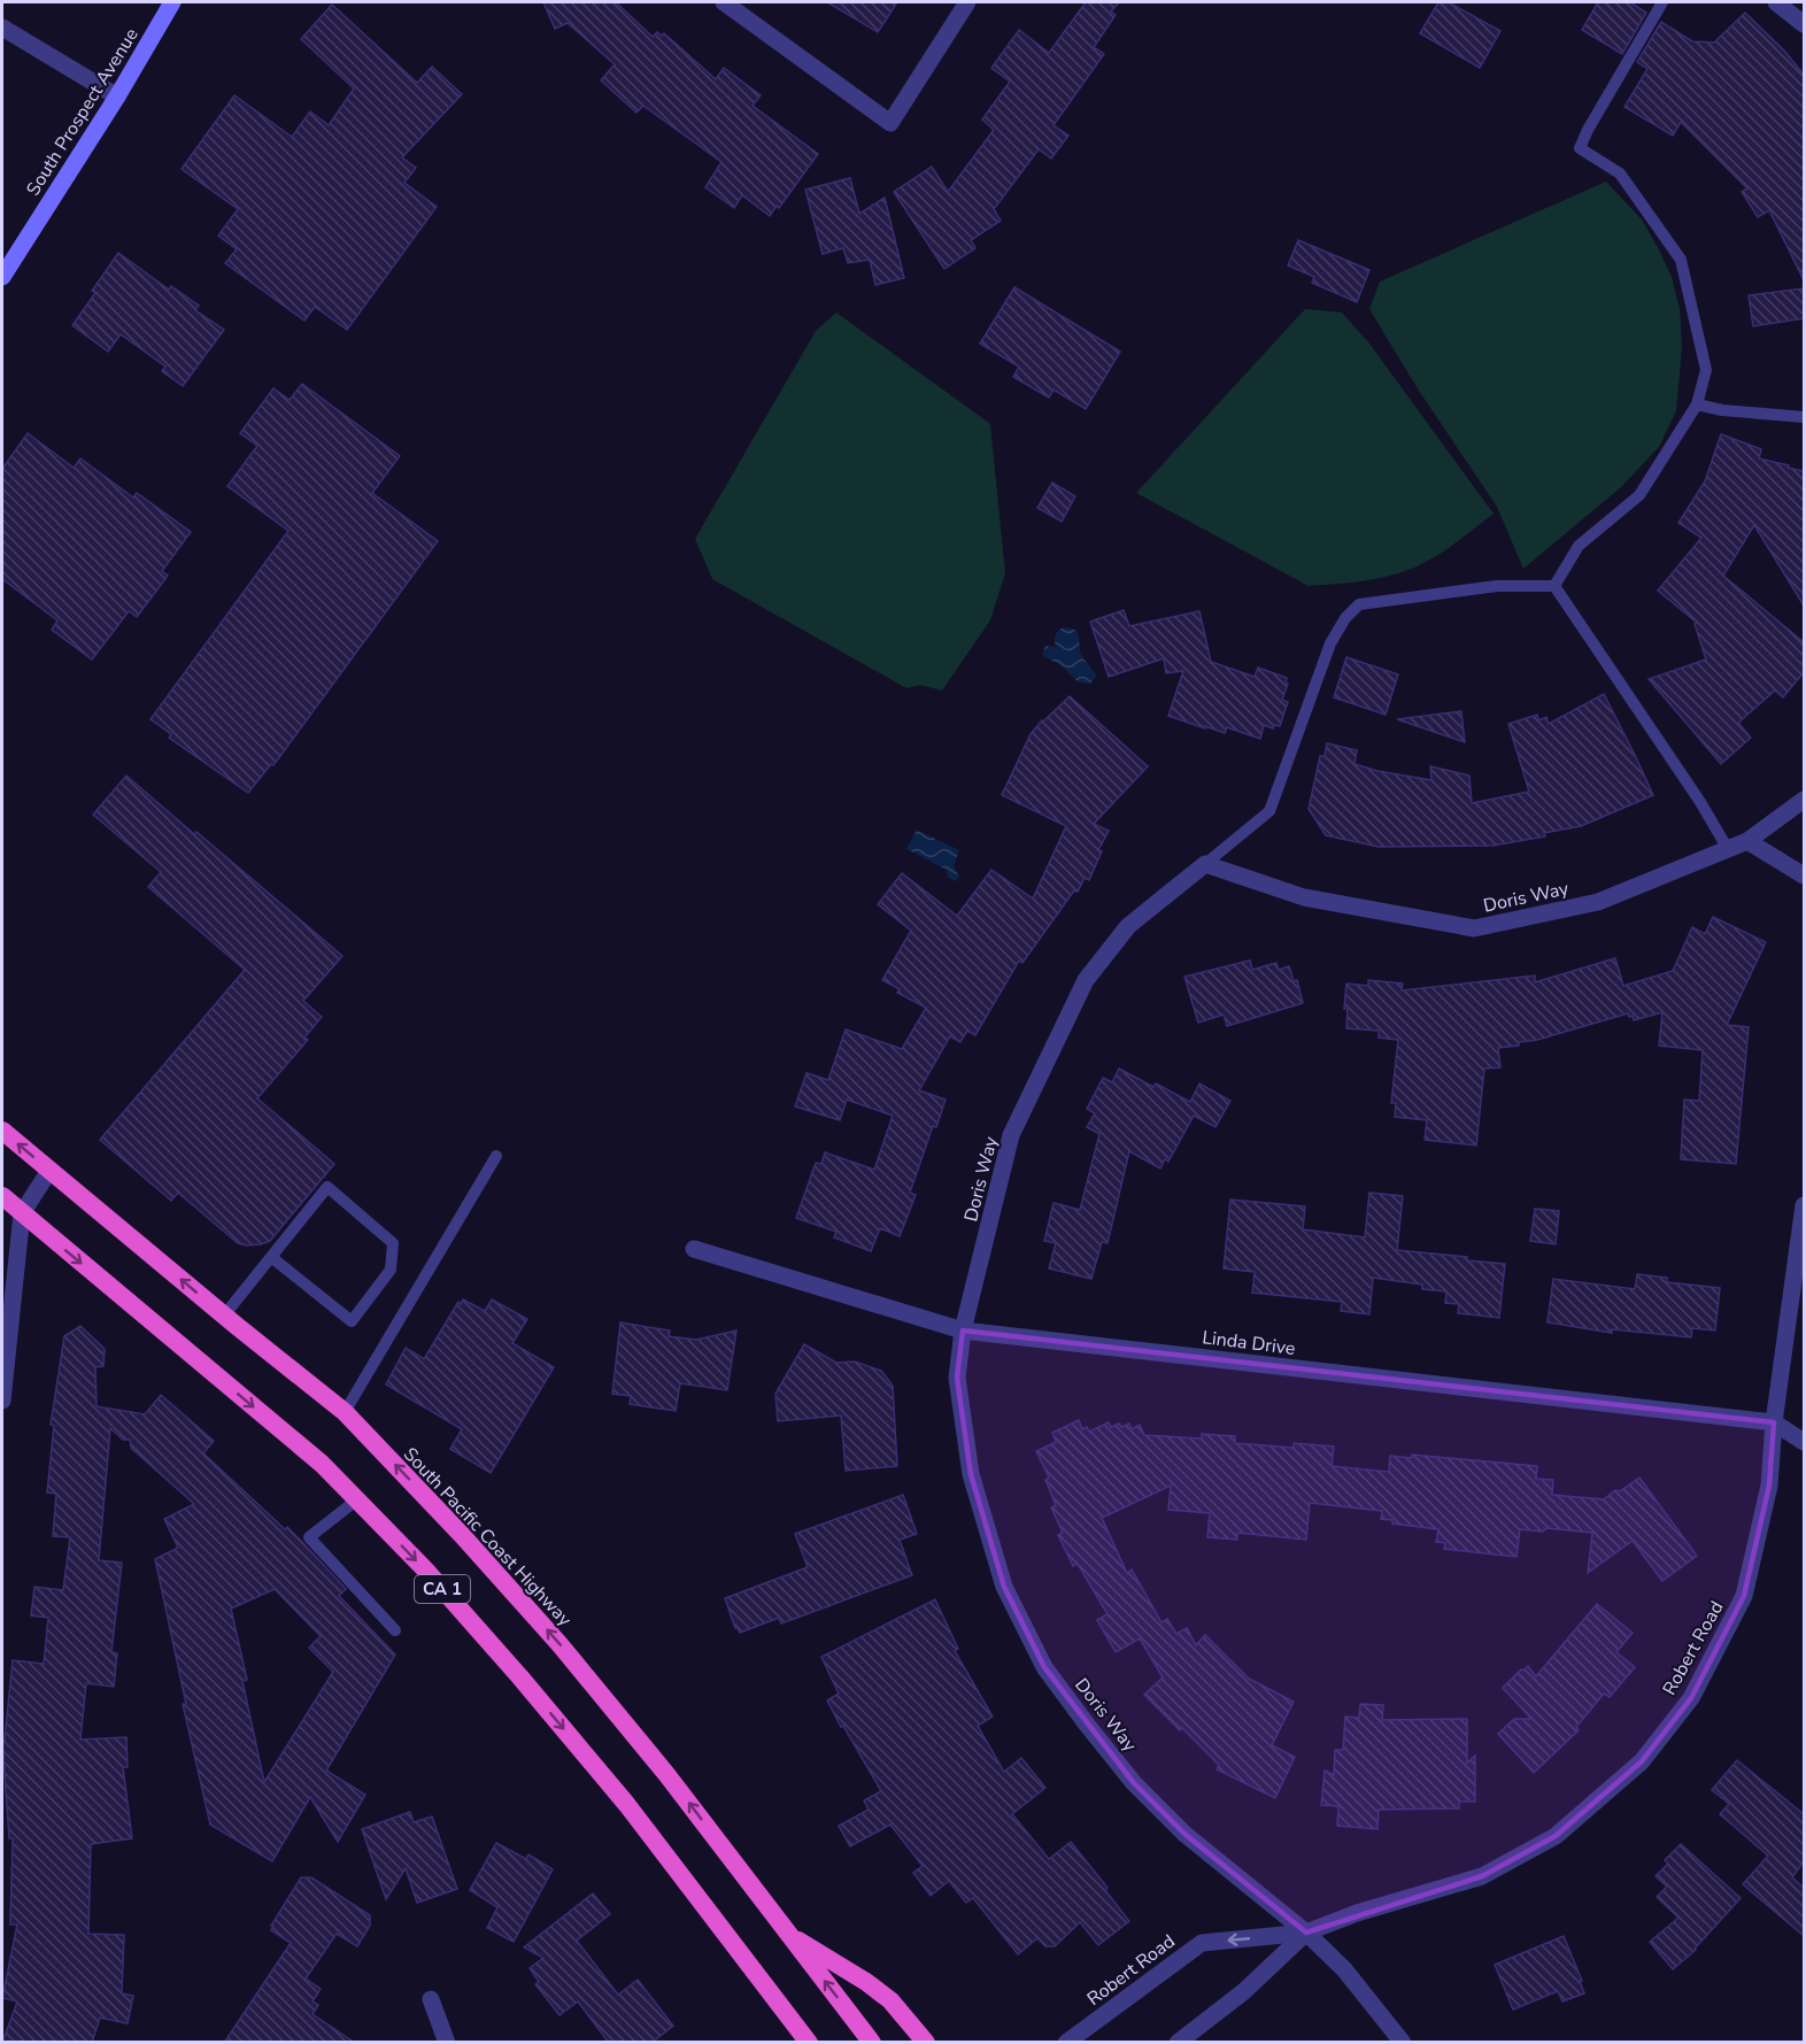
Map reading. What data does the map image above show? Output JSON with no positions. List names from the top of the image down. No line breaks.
{"streets":{"highway":["South Pacific Coast Highway","CA 1"],"main road":["South Prospect Avenue"],"street":["Doris Way","Linda Drive","Robert Road"]},"crossings":[["Doris Way","Linda Drive"],["Doris Way","Robert Road"],["Linda Drive","Robert Road"]]}
